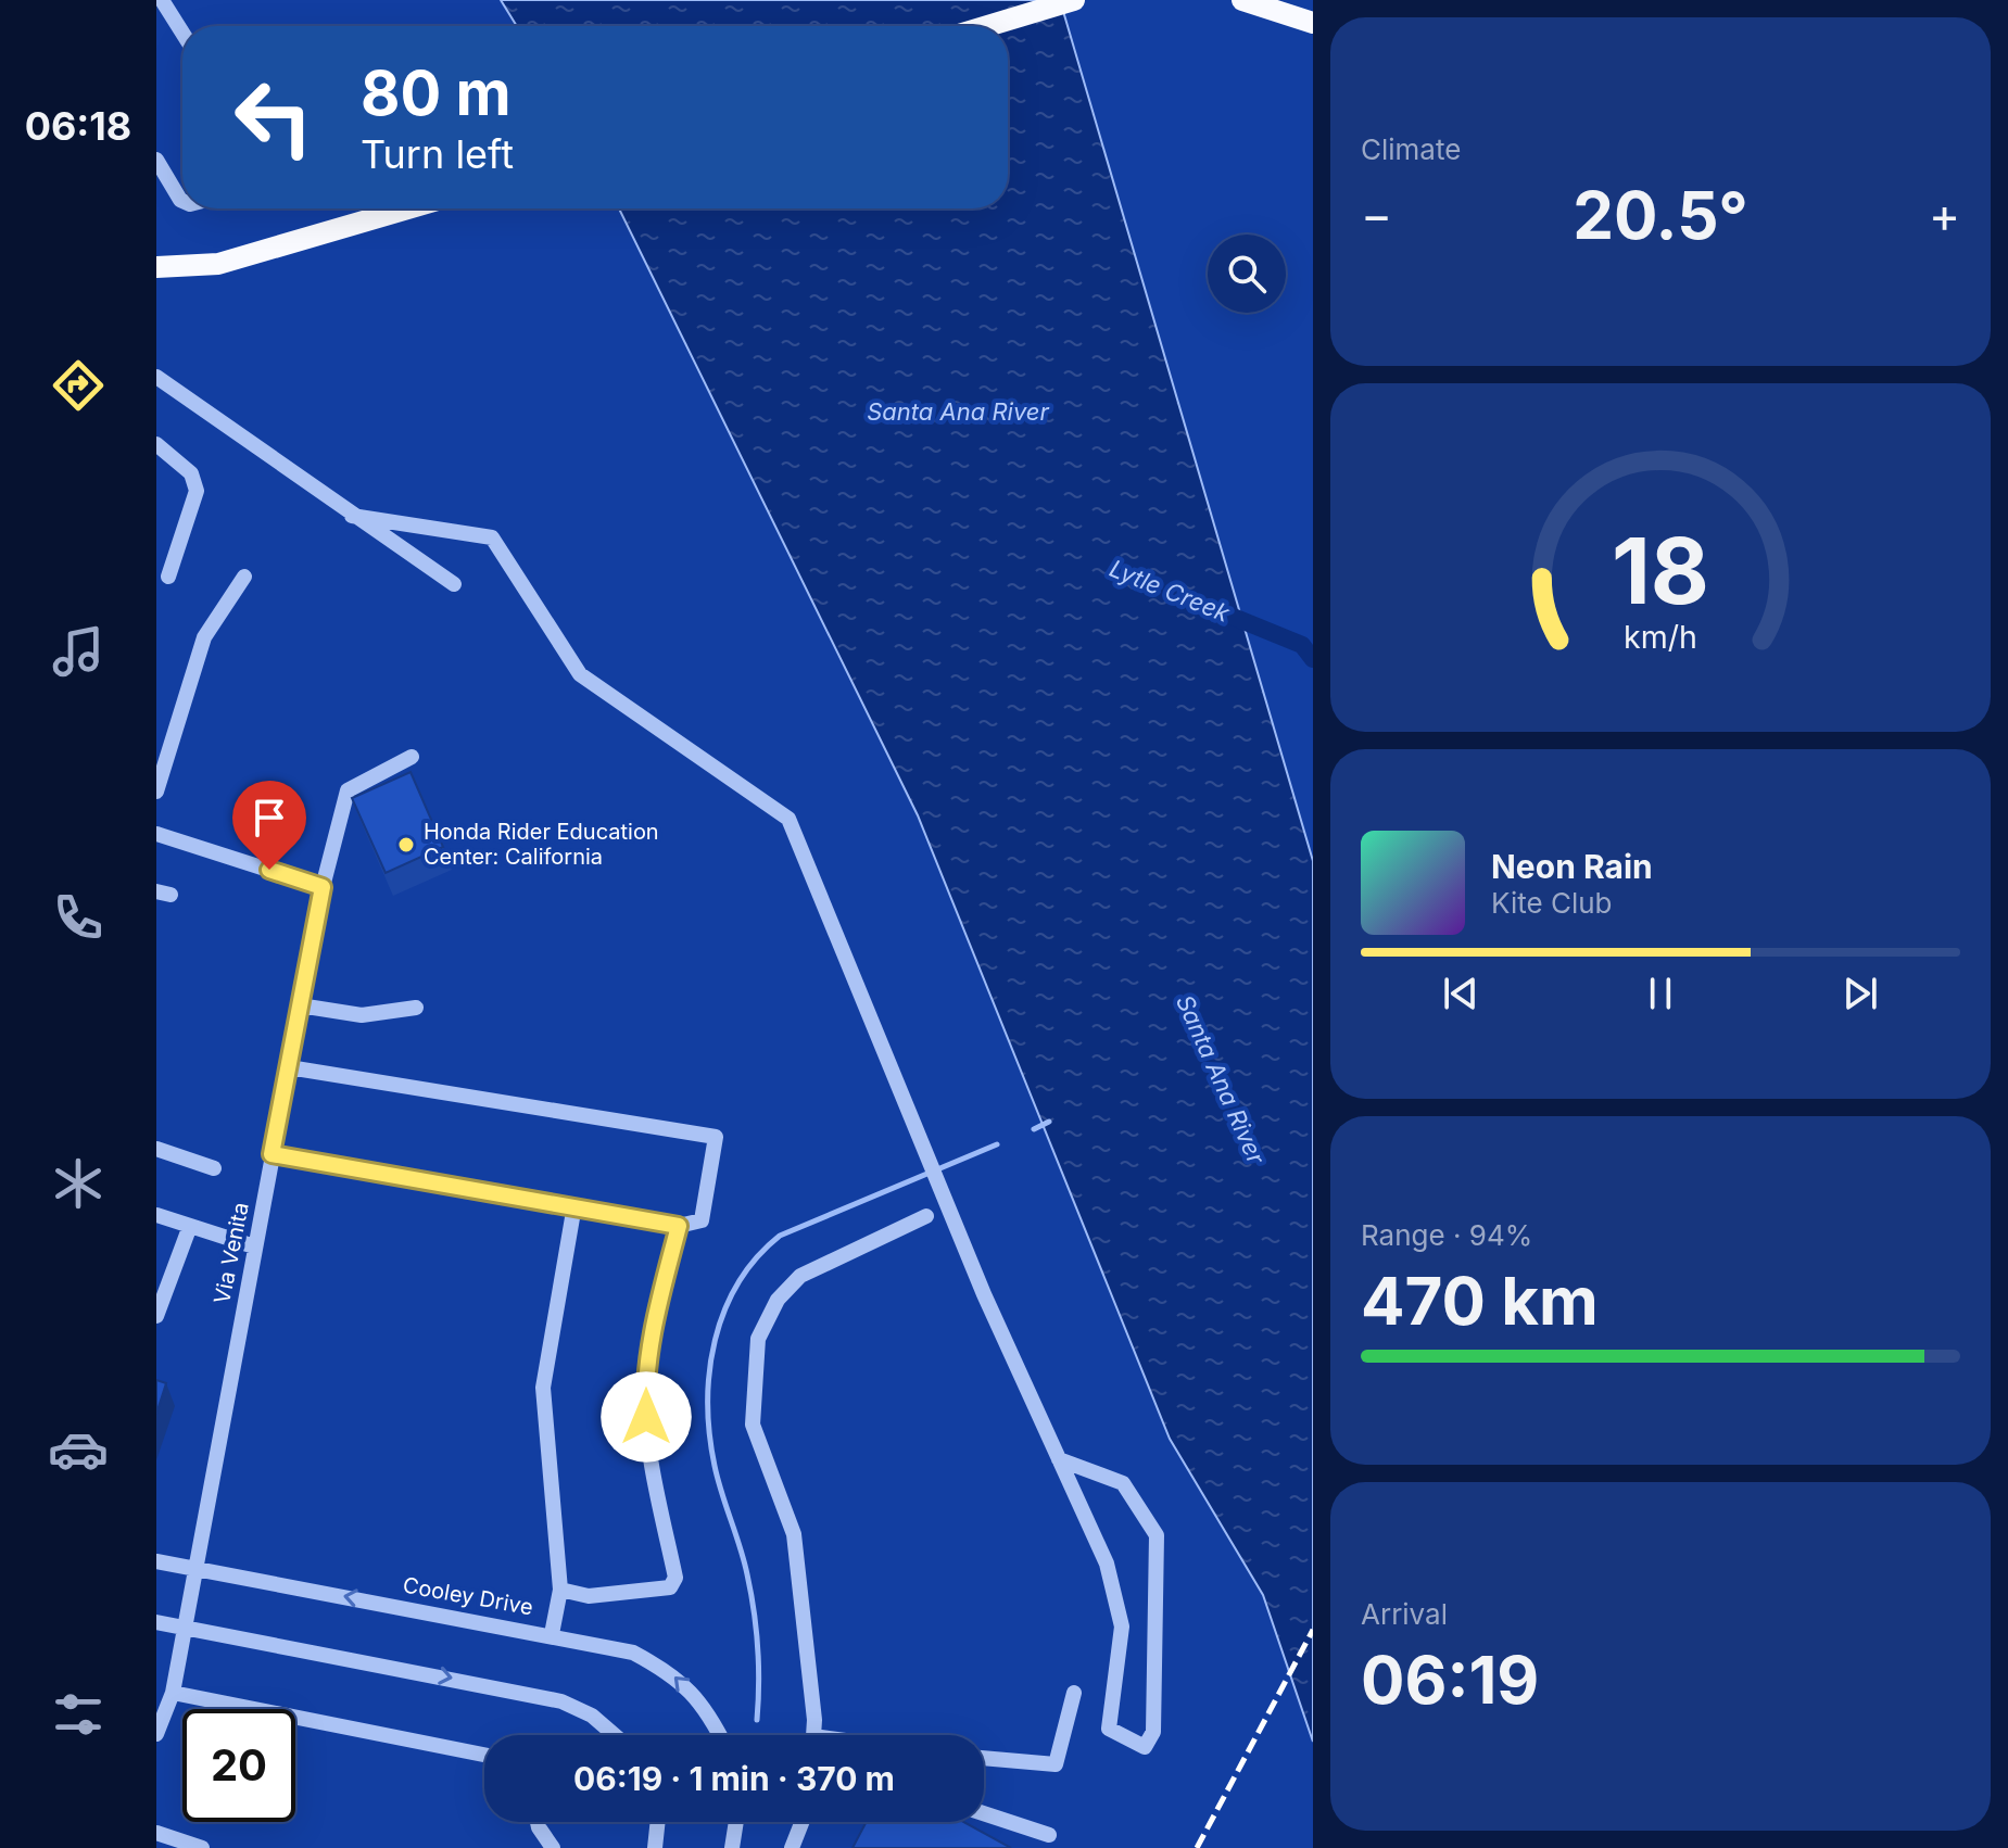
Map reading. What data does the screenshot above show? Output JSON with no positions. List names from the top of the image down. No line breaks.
{"streets":{"street":["Via Venita","Cooley Drive"]},"crossings":[["Via Venita","Cooley Drive"]],"water":["Santa Ana River","Lytle Creek"],"places":["Honda Rider Education Center: California"],"page":{"tabs":"06:18","tile":["Climate",["Range · 94%","470 km"],["Arrival","06:19"]],"turn":["80 m","Turn left"],"heat":["−","20.5°","+"],"song":["Neon Rain","Kite Club"],"limit":"20","trip":"06:19 · 1 min · 370 m","gauge":["18","km/h"]}}
